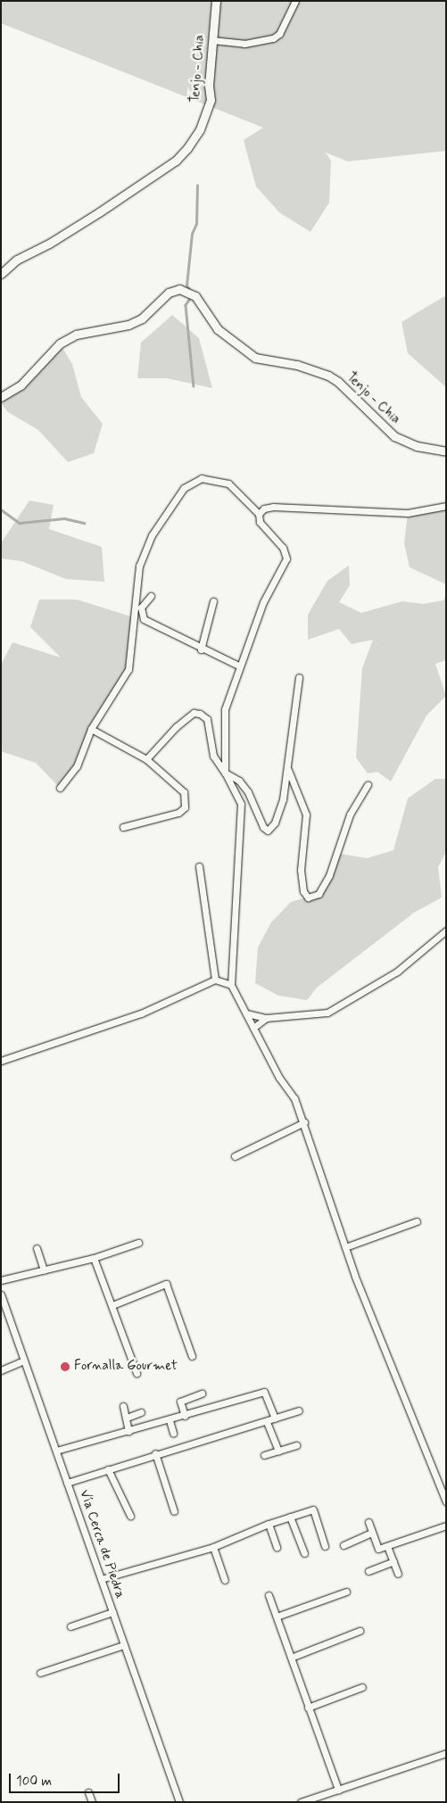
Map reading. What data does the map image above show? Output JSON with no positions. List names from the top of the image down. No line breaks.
{"streets":{"street":["Tenjo - Chia","Vía Cerca de Piedra"]},"places":["Fornalla Gourmet"],"scale_bar":"100 m"}
